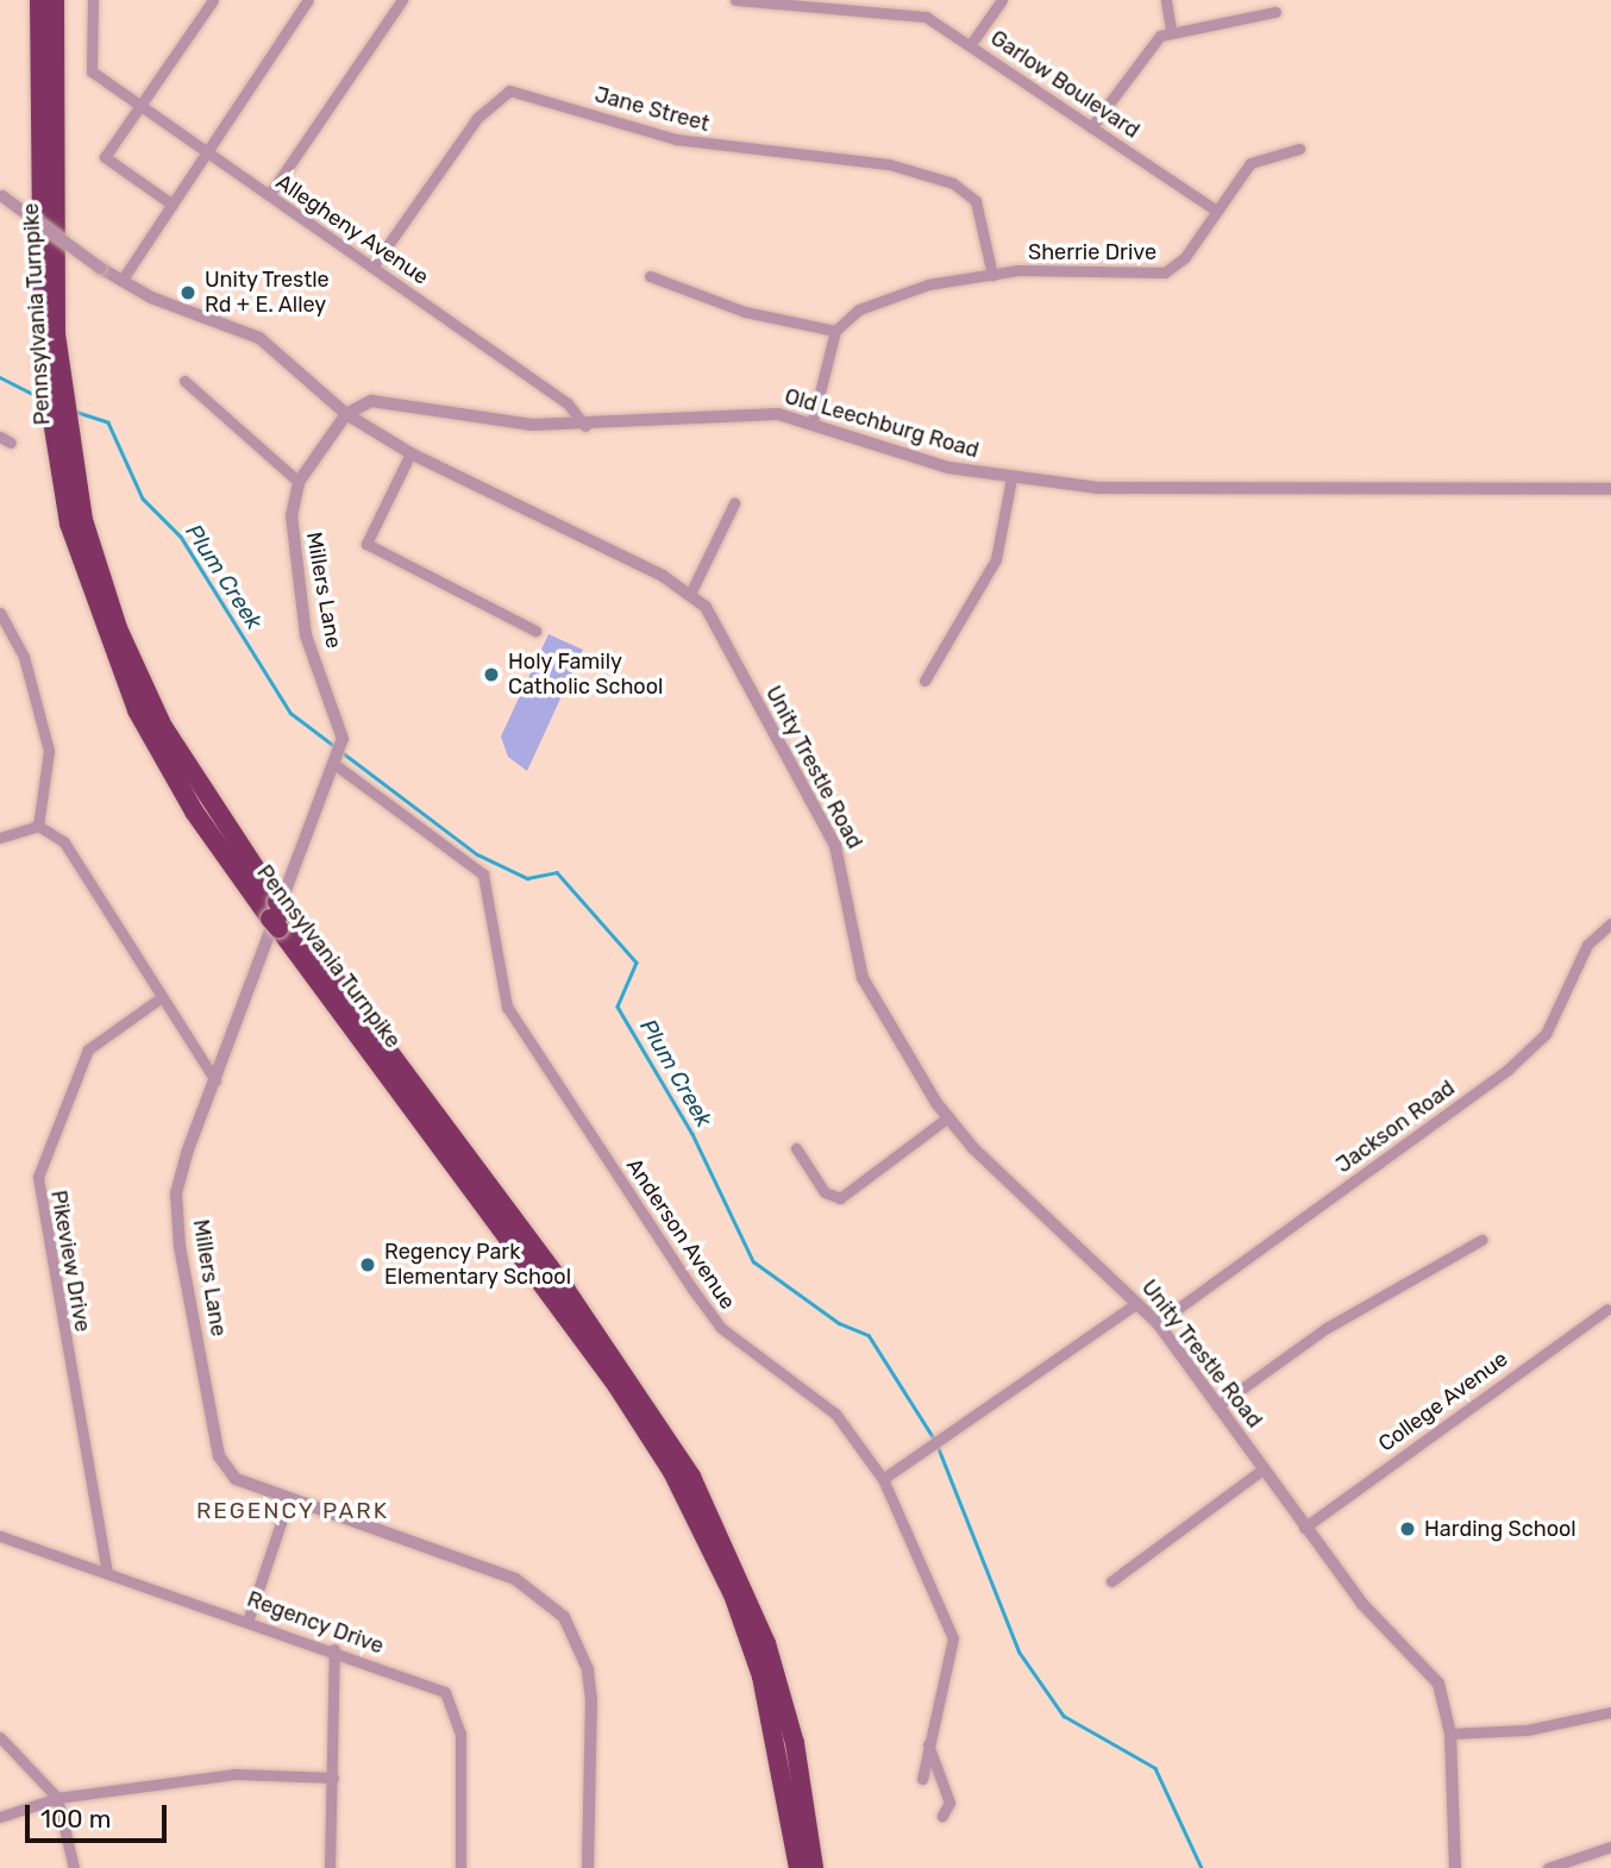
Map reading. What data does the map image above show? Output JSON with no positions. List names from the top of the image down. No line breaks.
{"streets":{"highway":["Pennsylvania Turnpike"],"street":["Garlow Boulevard","Jane Street","Allegheny Avenue","Sherrie Drive","Old Leechburg Road","Millers Lane","Unity Trestle Road","Jackson Road","Anderson Avenue","Pikeview Drive","College Avenue","Regency Drive"]},"crossings":[["Garlow Boulevard","Sherrie Drive"],["Jane Street","Allegheny Avenue"],["Jane Street","Sherrie Drive"],["Allegheny Avenue","Old Leechburg Road"],["Old Leechburg Road","Millers Lane"],["Old Leechburg Road","Unity Trestle Road"],["Millers Lane","Unity Trestle Road"],["Millers Lane","Anderson Avenue"],["Unity Trestle Road","Jackson Road"],["Unity Trestle Road","College Avenue"],["Pikeview Drive","Regency Drive"]],"districts":["REGENCY PARK"],"water":["Plum Creek"],"places":["Unity Trestle Rd + E. Alley","Holy Family Catholic School","Regency Park Elementary School","Harding School"],"scale_bar":"100 m"}
